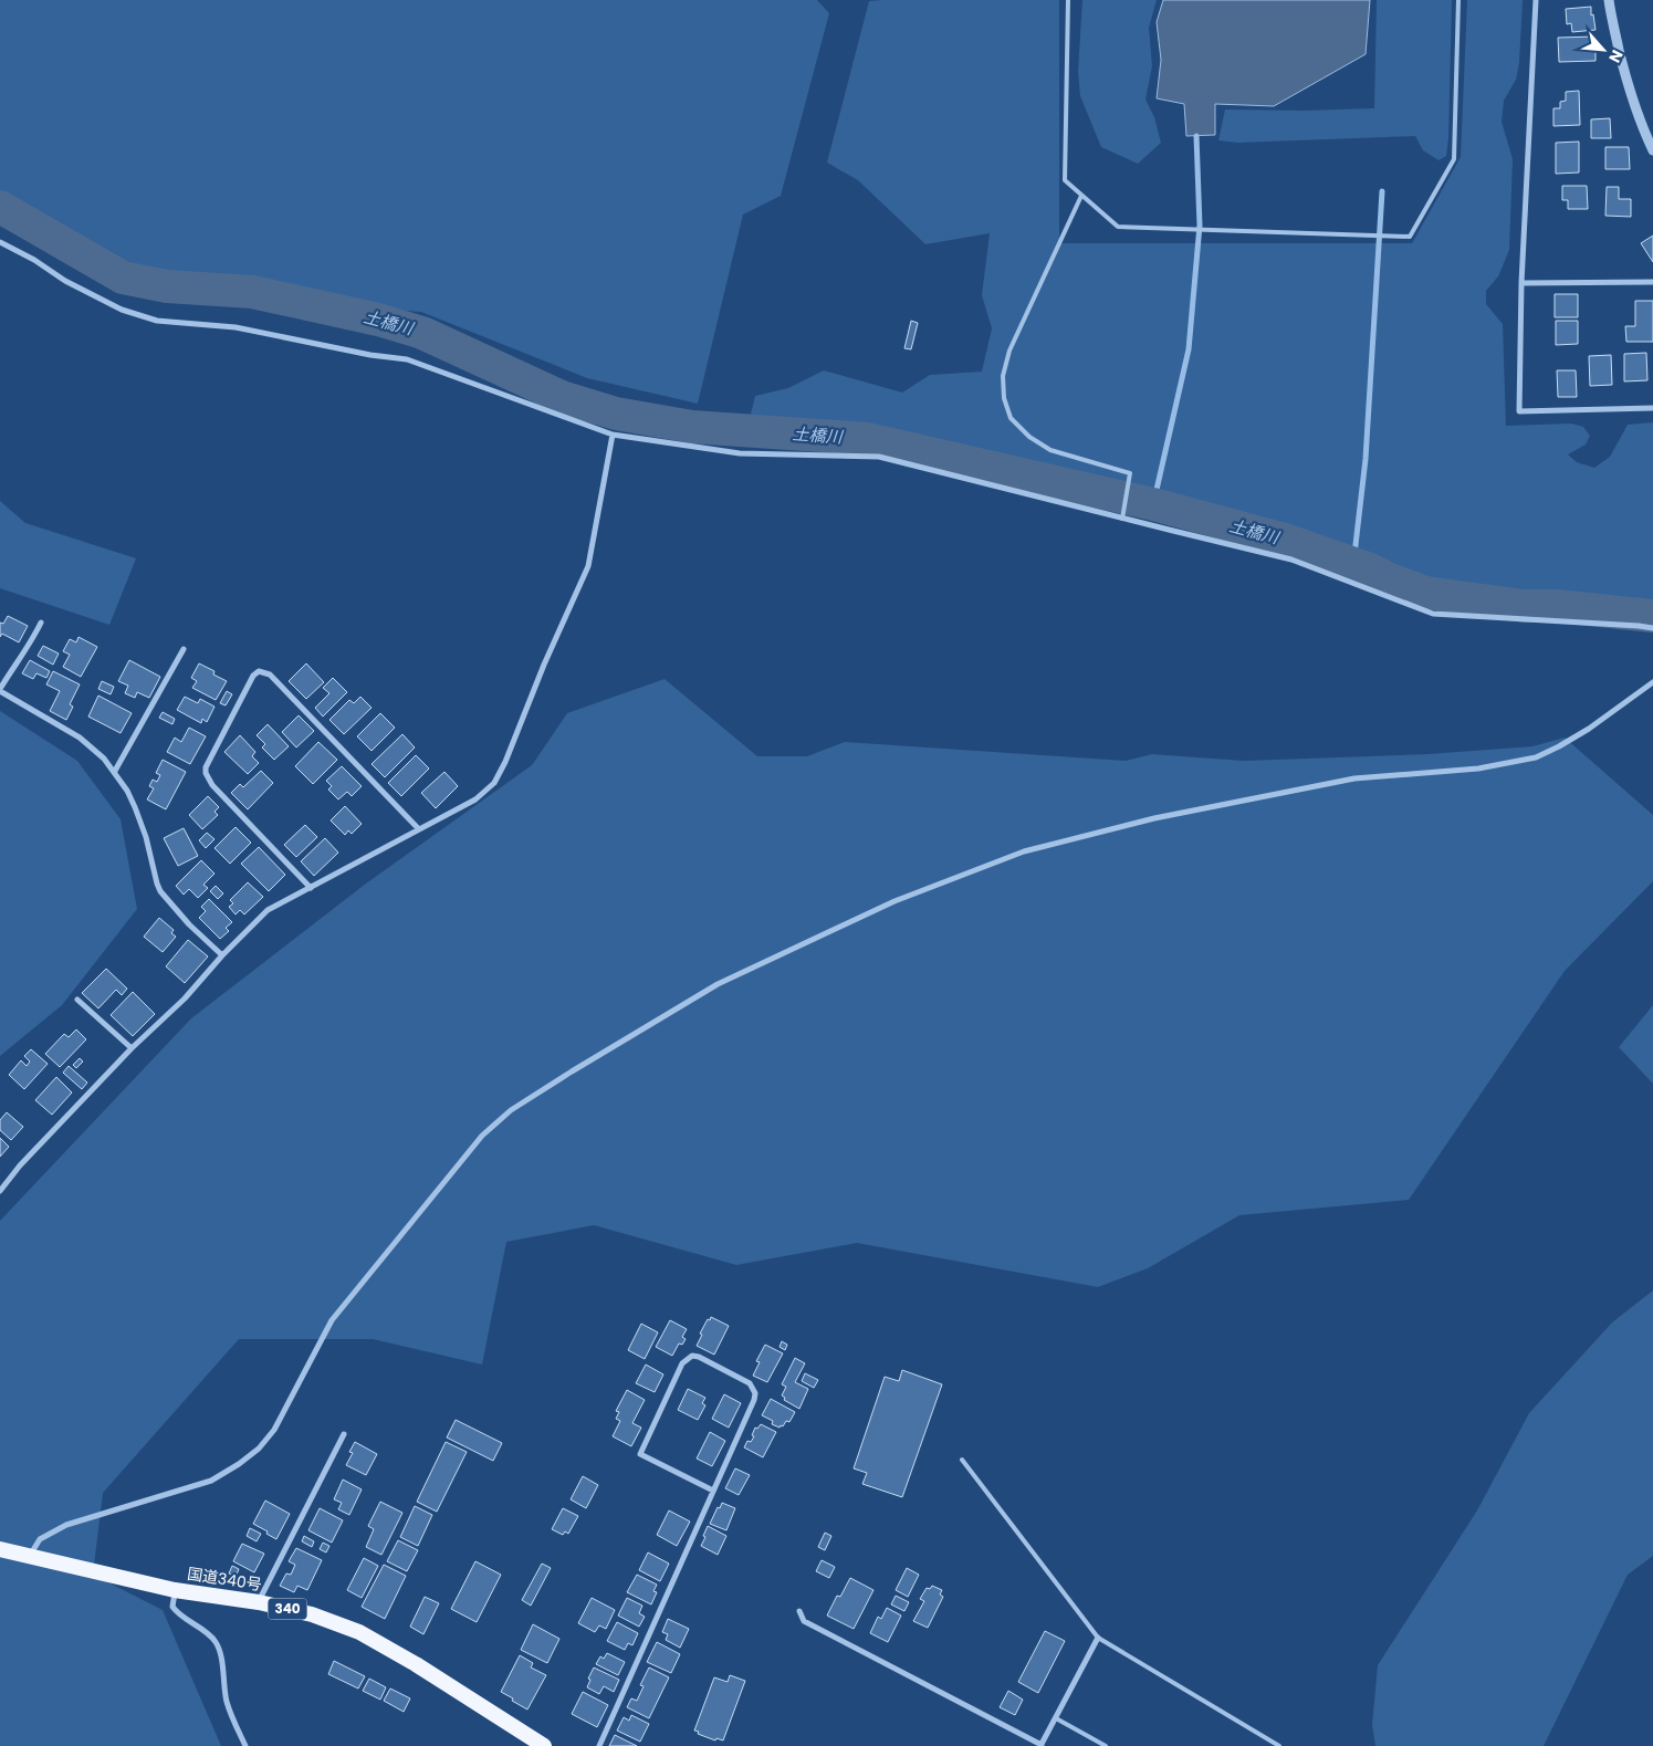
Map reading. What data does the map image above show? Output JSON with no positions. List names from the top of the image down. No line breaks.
{"streets":{"highway":["国道340号","340"]},"water":["土橋川"],"north":"bottom right"}
